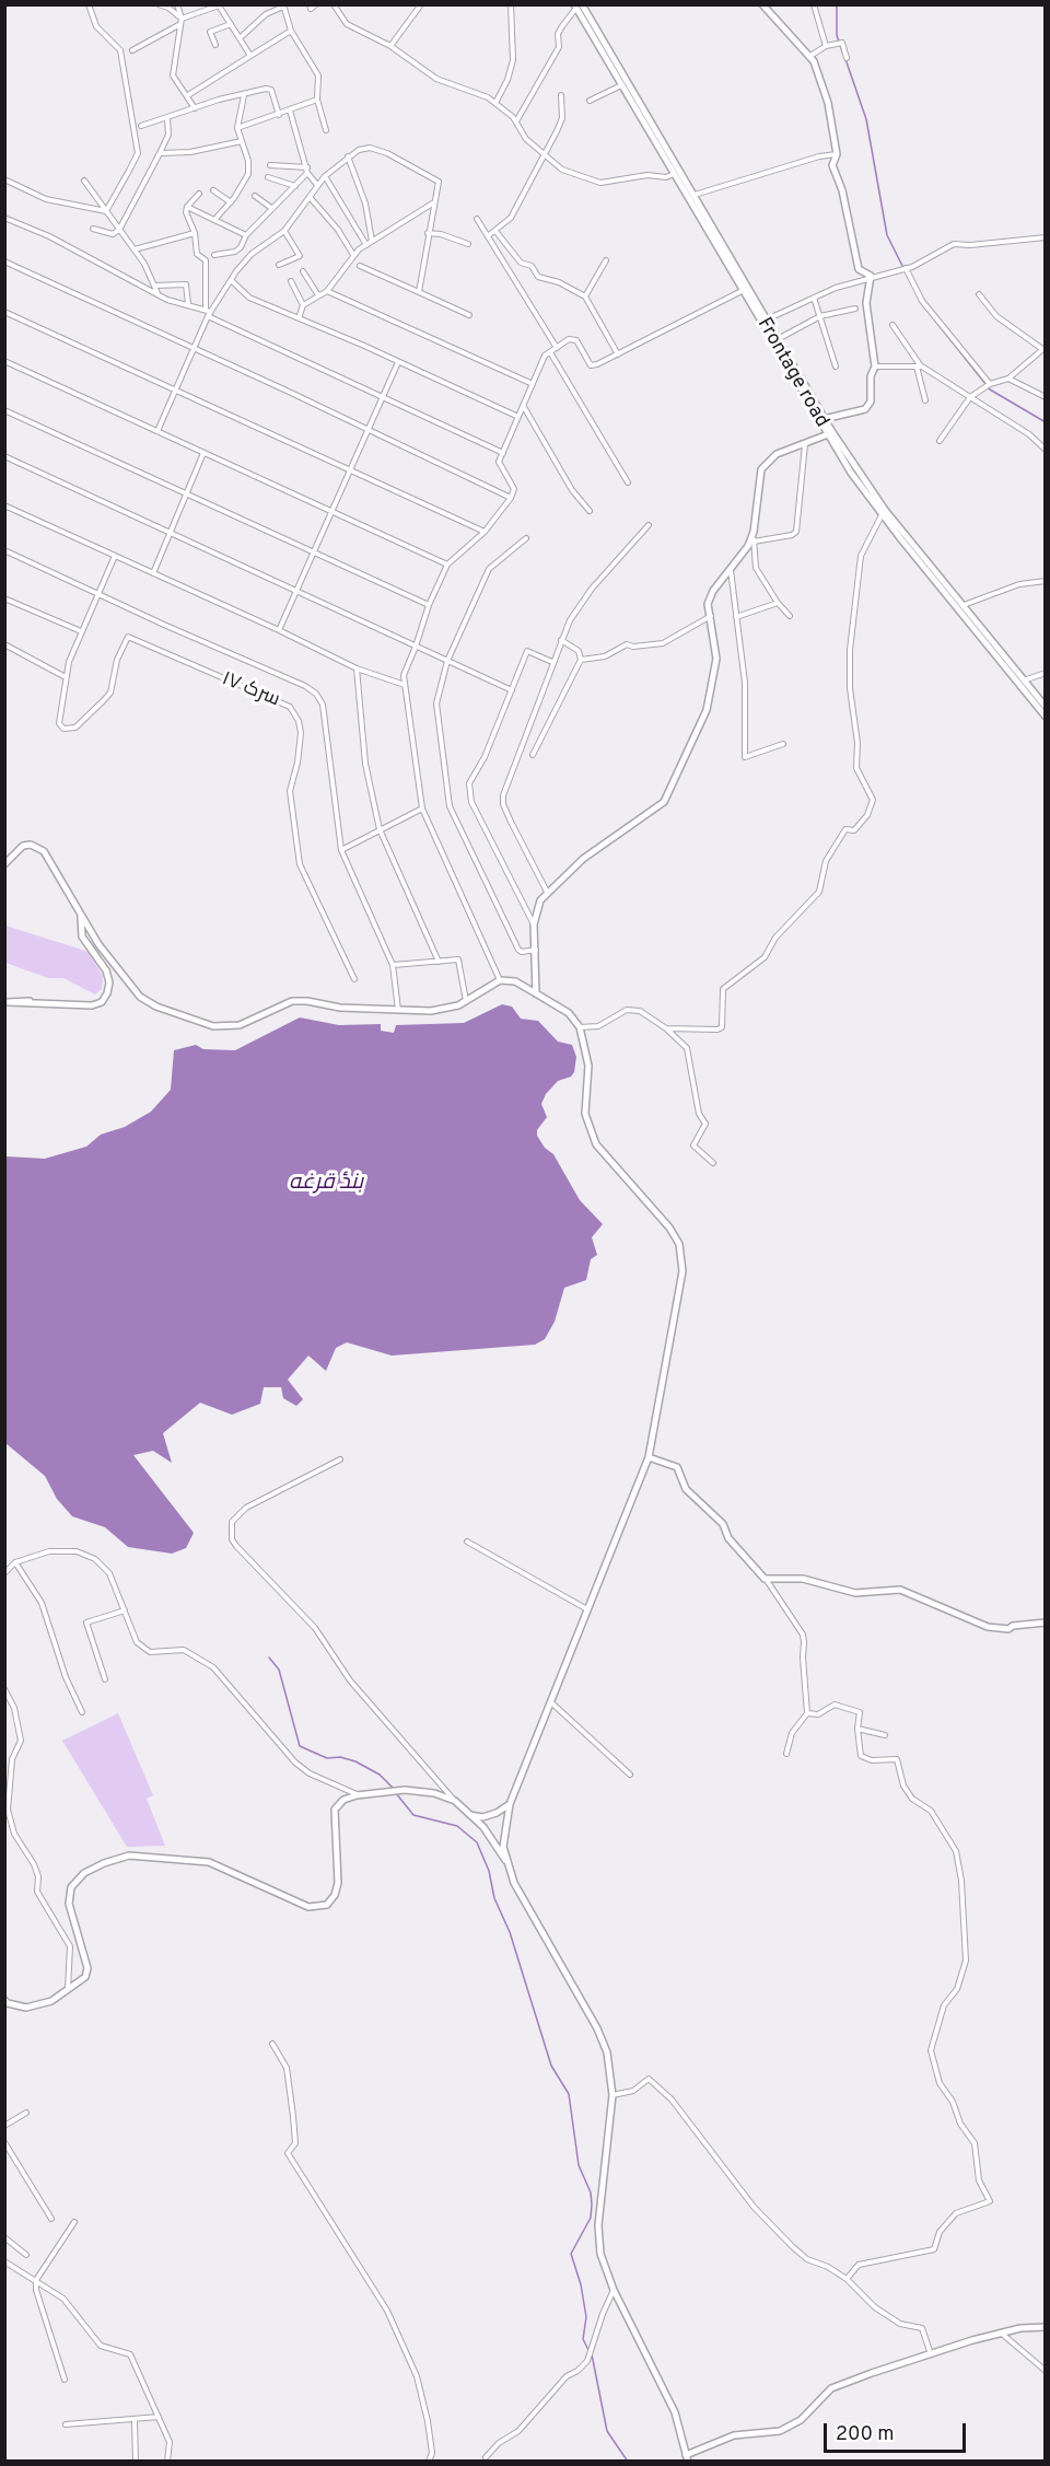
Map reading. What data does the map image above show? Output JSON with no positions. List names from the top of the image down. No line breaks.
{"streets":{"main road":["Frontage road"],"street":["سرک ۱۷"]},"water":["بندٔ قرغه"],"scale_bar":"200 m"}
